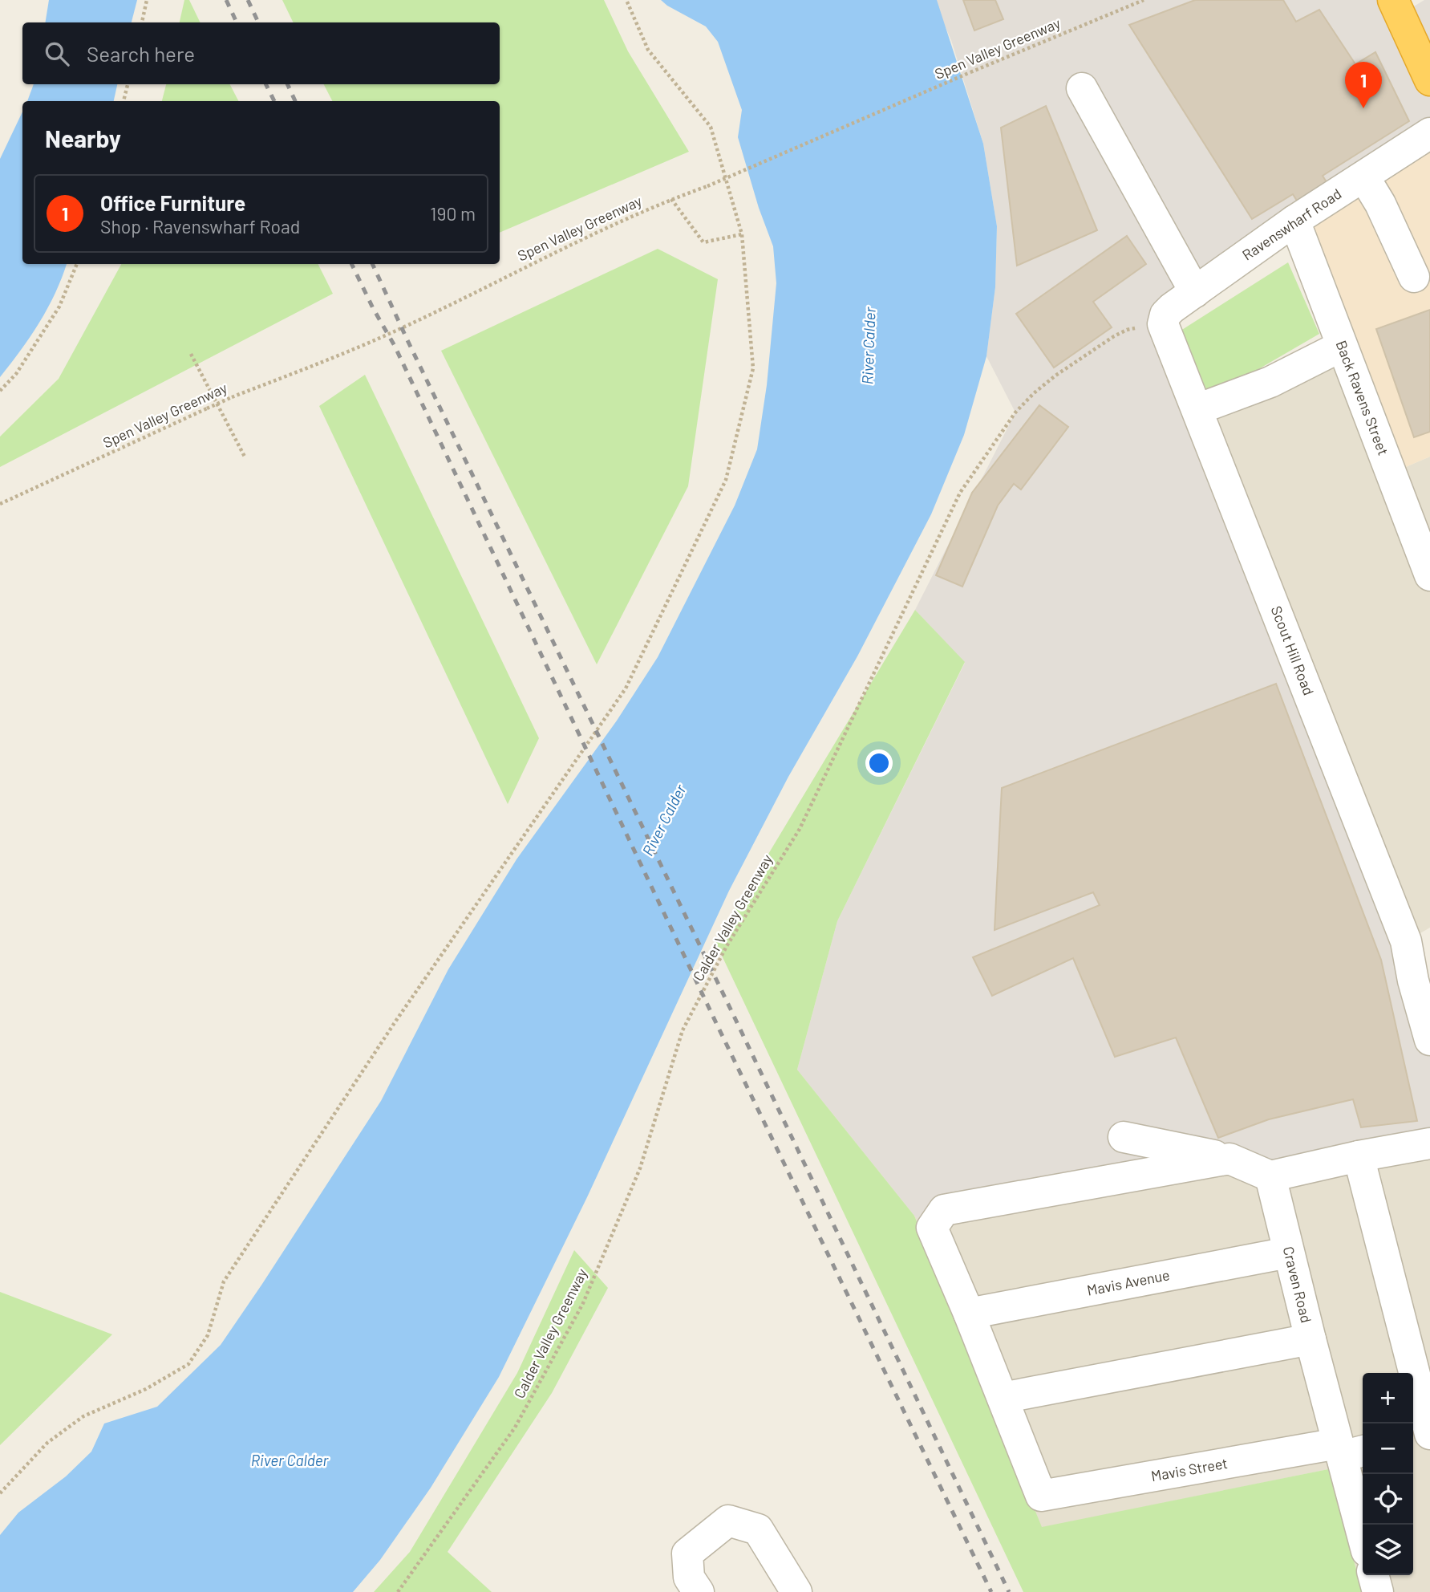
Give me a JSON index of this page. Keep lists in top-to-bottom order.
{
  "streets": {
    "street": [
      "Ravenswharf Road",
      "Back Ravens Street",
      "Scout Hill Road",
      "Mavis Avenue",
      "Craven Road",
      "Mavis Street"
    ],
    "path": ["Spen Valley Greenway", "Calder Valley Greenway"]
  },
  "crossings": [
    ["Ravenswharf Road", "Back Ravens Street"],
    ["Ravenswharf Road", "Scout Hill Road"],
    ["Ravenswharf Road", "Calder Valley Greenway"],
    ["Scout Hill Road", "Calder Valley Greenway"],
    ["Mavis Avenue", "Craven Road"],
    ["Craven Road", "Mavis Street"]
  ],
  "water": ["River Calder"],
  "page": {
    "search": "Search here",
    "pins": "1",
    "heading": "Nearby",
    "list": [
      {
        "mark": "1",
        "name": "Office Furniture",
        "note": "Shop · Ravenswharf Road",
        "value": "190 m"
      }
    ],
    "map_buttons": ["+", "−"]
  }
}
